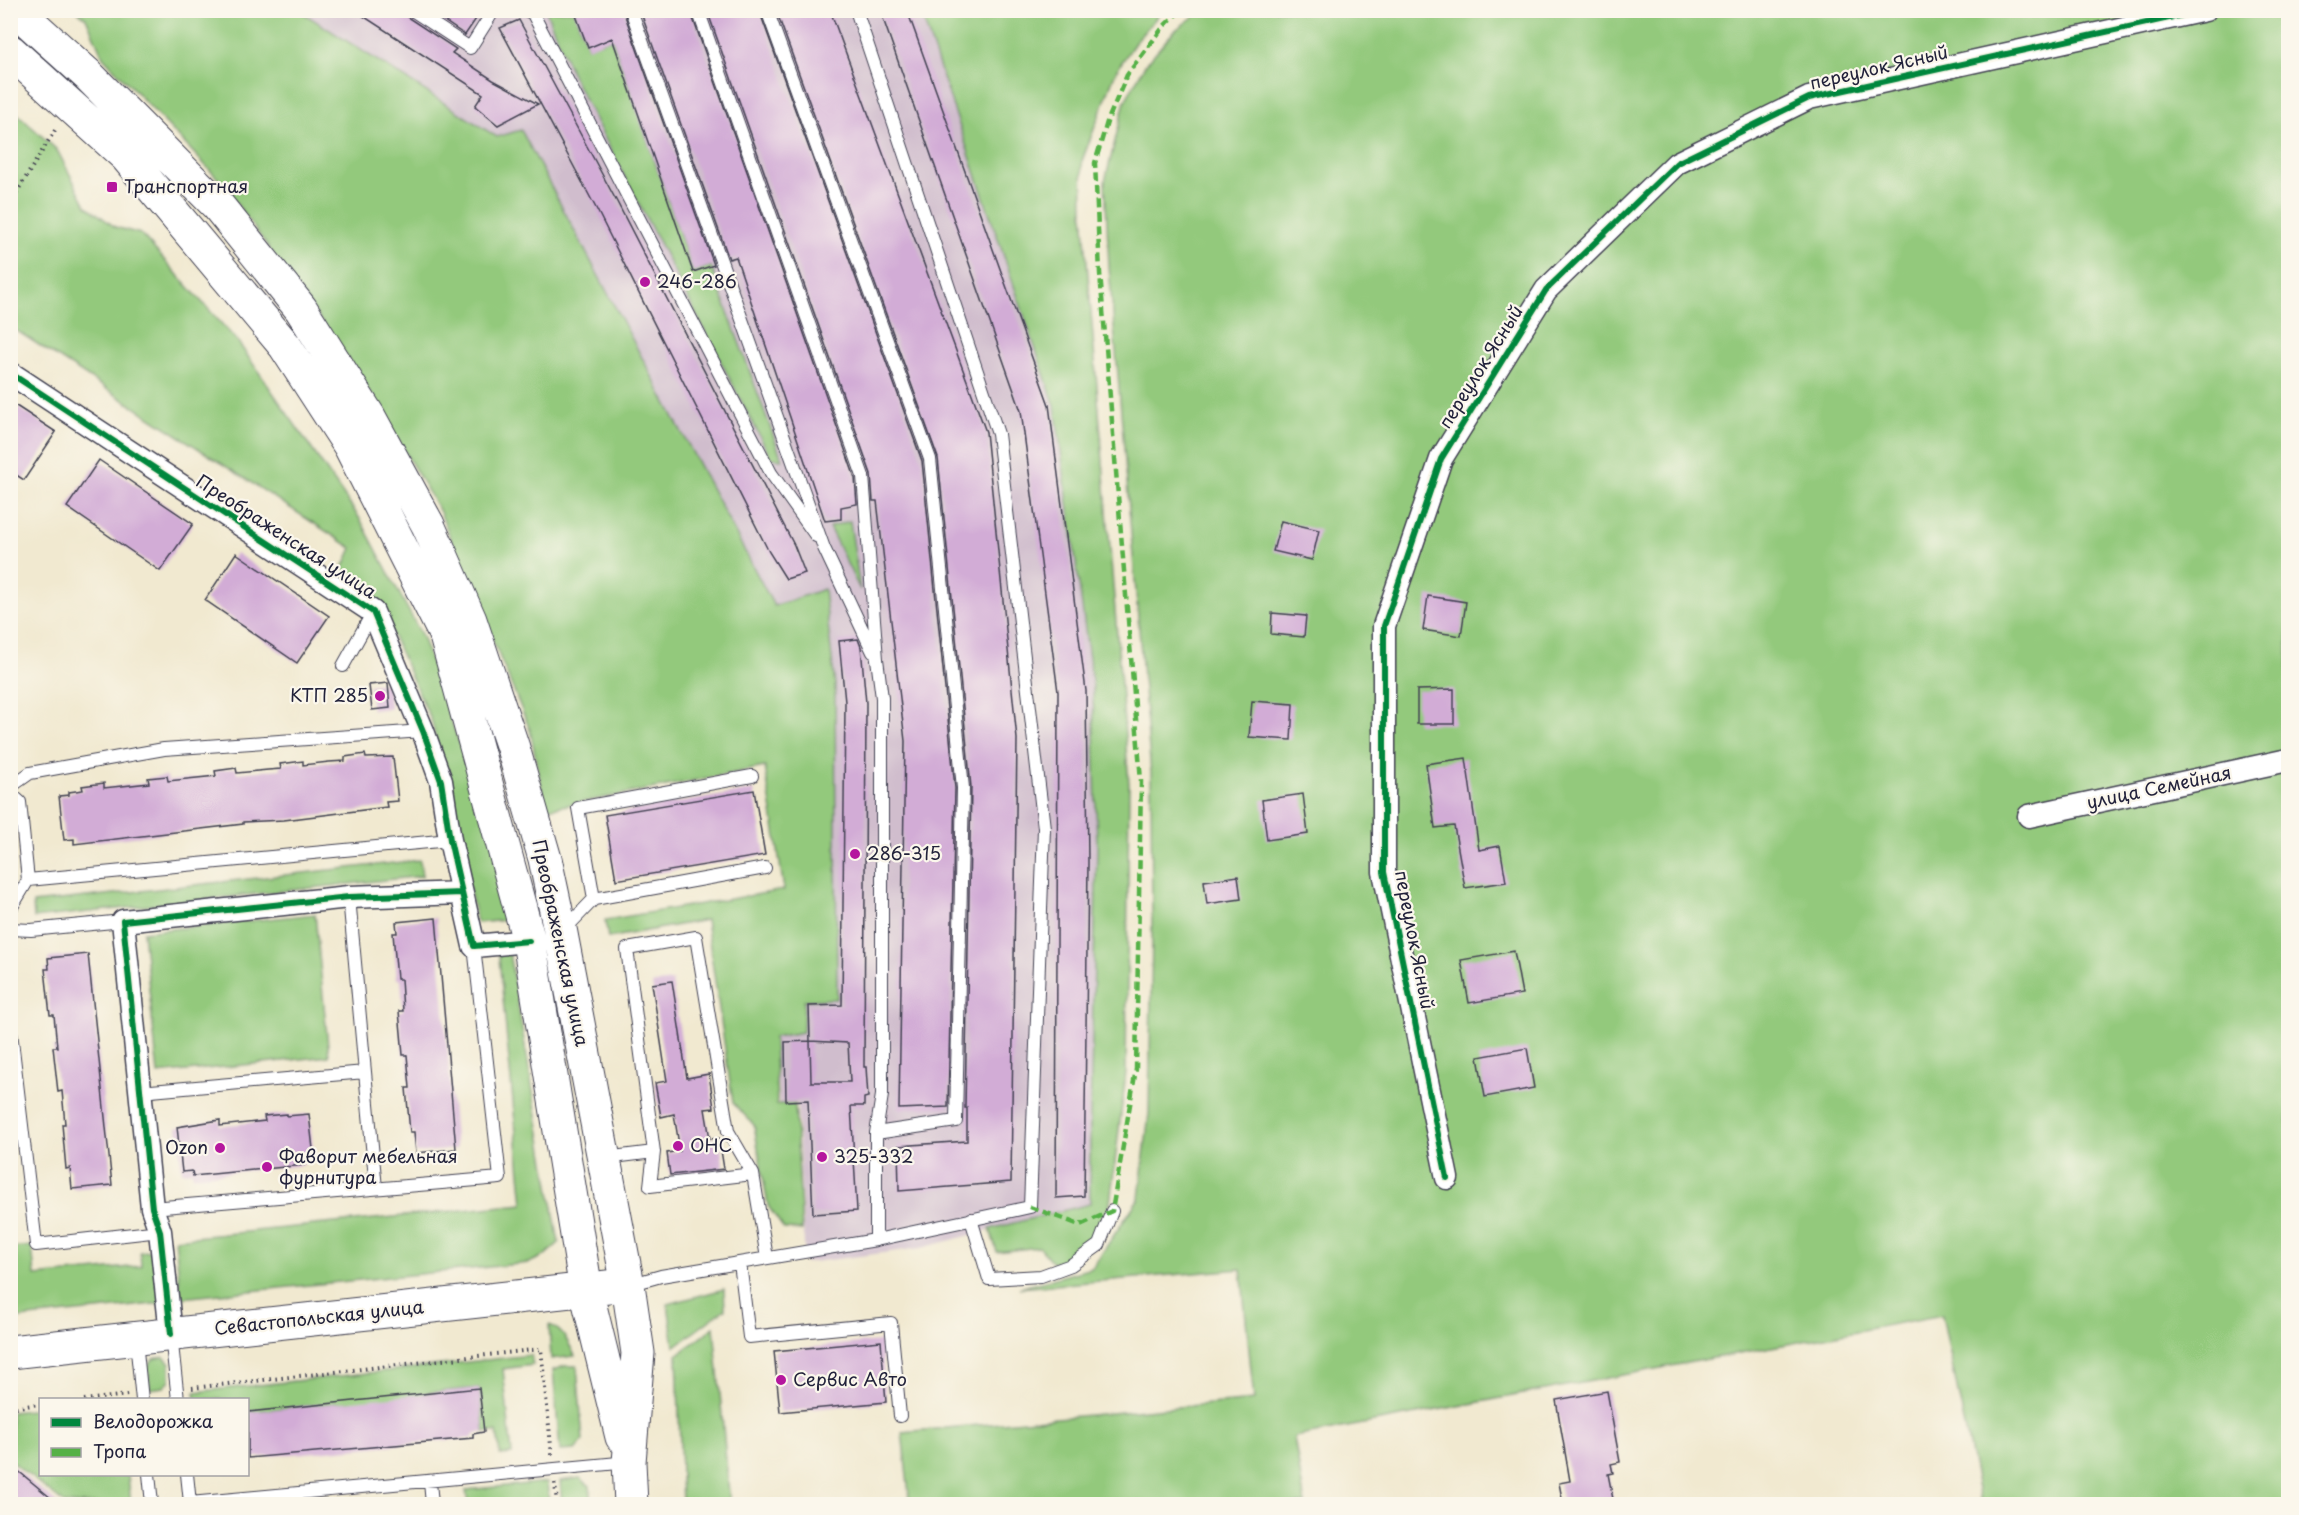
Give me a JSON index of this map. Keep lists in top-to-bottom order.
{
  "streets": {
    "main road": ["Преображенская улица", "Севастопольская улица"],
    "street": ["переулок Ясный", "улица Семейная"]
  },
  "crossings": [
    ["Преображенская улица", "Севастопольская улица"]
  ],
  "places": {
    "transit": ["Транспортная"],
    "other": [
      "246-286",
      "КТП 285",
      "286-315",
      "ОНС",
      "Ozon",
      "325-332",
      "Фаворит мебельная фурнитура",
      "Сервис Авто"
    ]
  },
  "legend": ["Велодорожка", "Тропа"]
}
